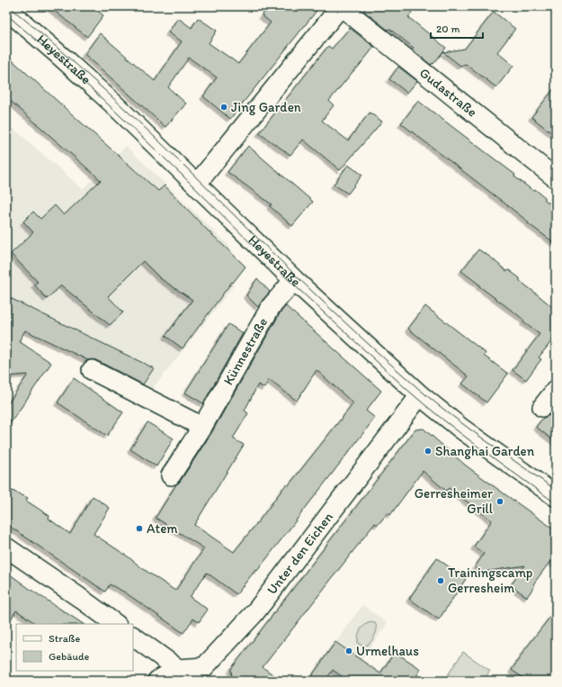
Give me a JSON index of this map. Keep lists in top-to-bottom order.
{
  "streets": {
    "street": [
      "Heyestraße",
      "Gudastraße",
      "Künnestraße",
      "Unter den Eichen"
    ]
  },
  "crossings": [
    ["Heyestraße", "Künnestraße"],
    ["Heyestraße", "Unter den Eichen"]
  ],
  "places": [
    "Jing Garden",
    "Shanghai Garden",
    "Gerresheimer Grill",
    "Atem",
    "Trainingscamp Gerresheim",
    "Urmelhaus"
  ],
  "legend": ["Straße", "Gebäude"],
  "scale_bar": "20 m"
}
